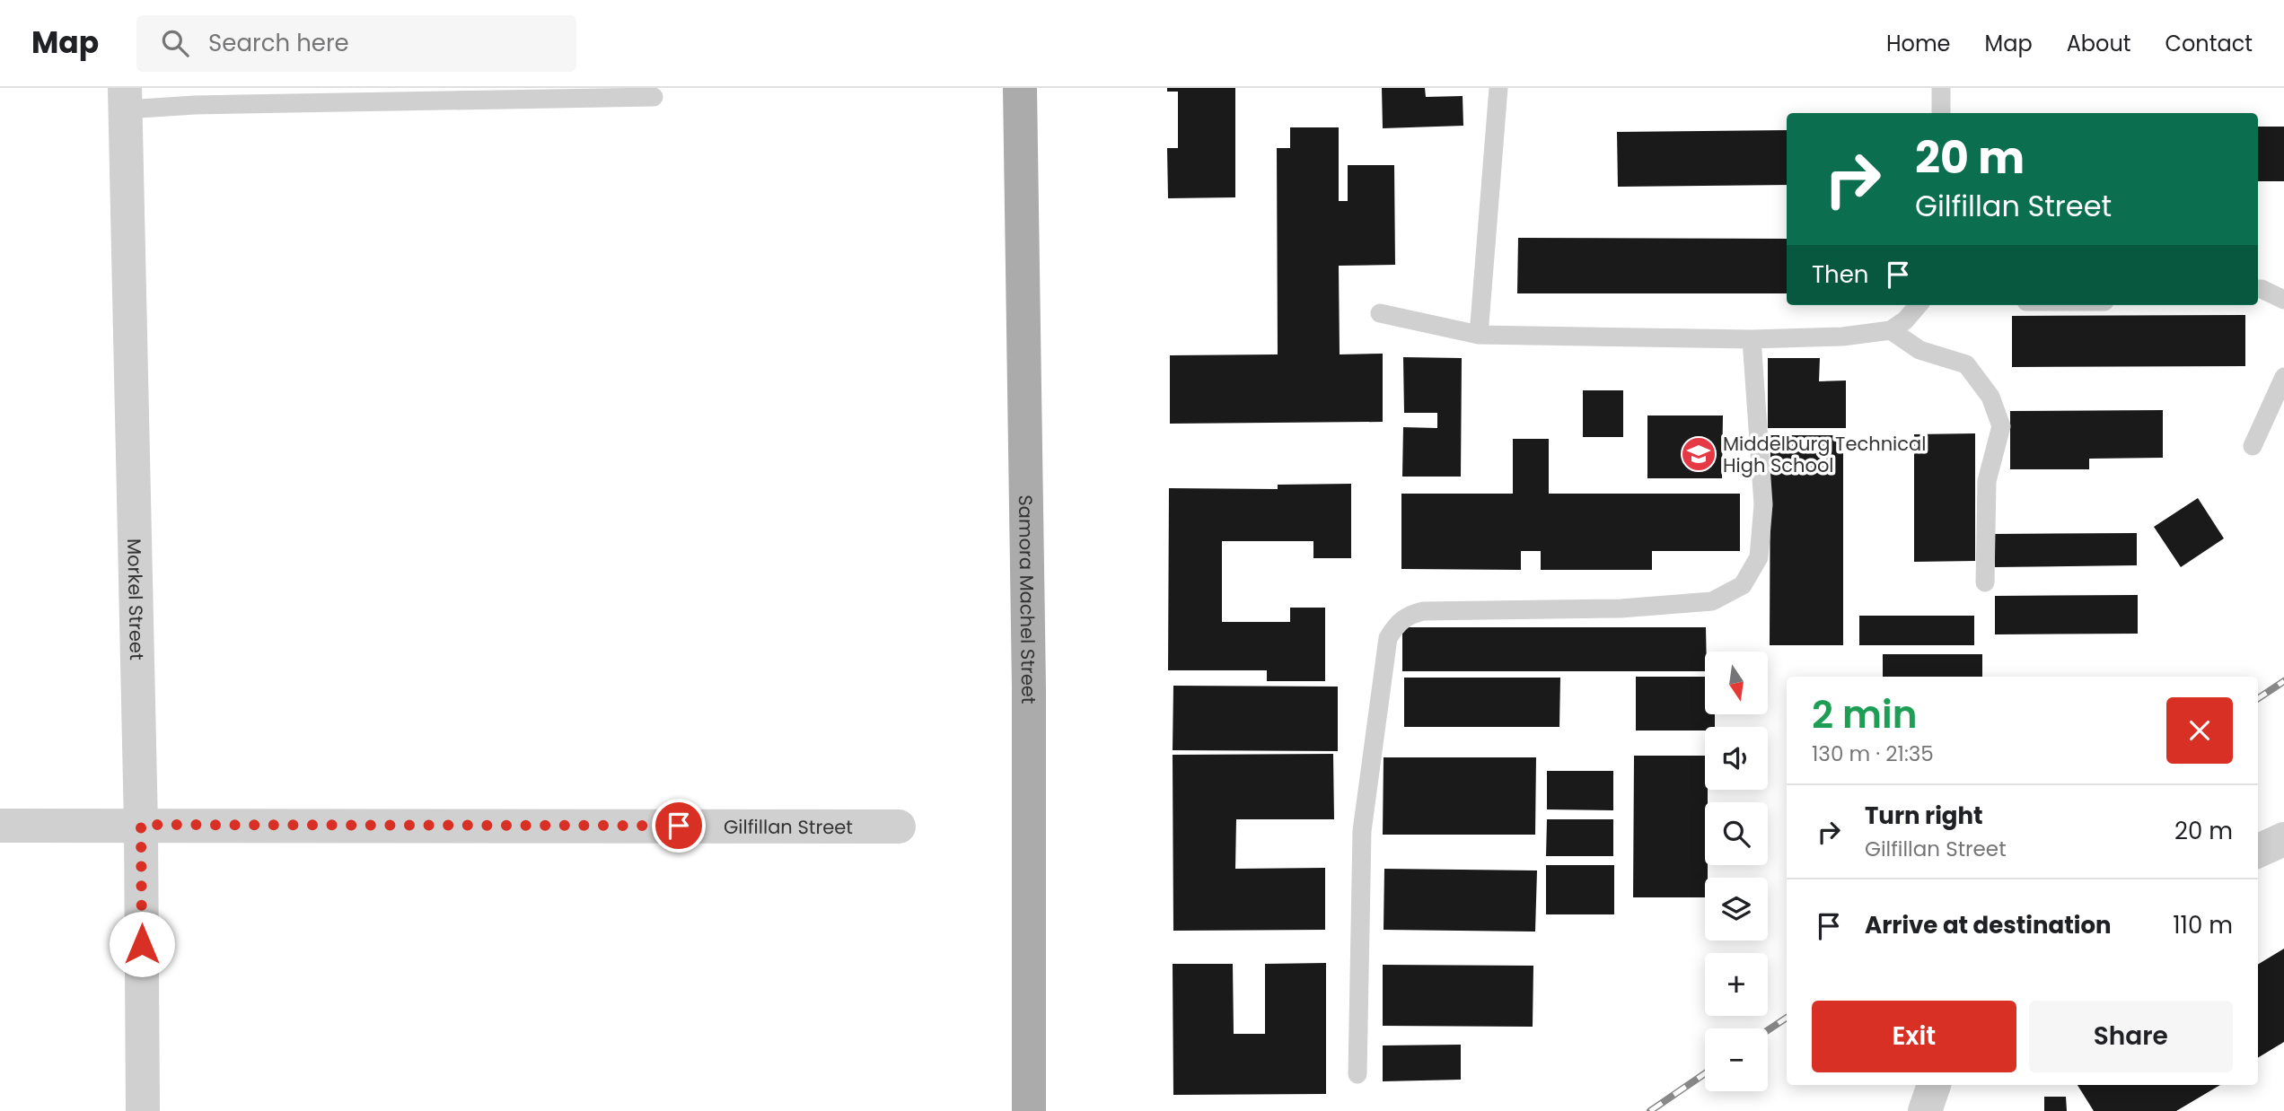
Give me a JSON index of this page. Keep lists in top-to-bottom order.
{
  "streets": {
    "main road": ["Samora Machel Street"],
    "street": ["Morkel Street", "Gilfillan Street"]
  },
  "crossings": [
    ["Morkel Street", "Gilfillan Street"]
  ],
  "places": {
    "school or university": ["Middelburg Technical High School"]
  },
  "north": "bottom",
  "page": {
    "header": "Map",
    "search": "Search here",
    "nav": [
      "Home",
      "Map",
      "About",
      "Contact"
    ],
    "turn": ["20 m", "Gilfillan Street"],
    "then": "Then",
    "map_buttons": ["+", "−"],
    "heading": ["2 min", "130 m · 21:35"],
    "list": [
      {
        "name": "Turn right",
        "note": "Gilfillan Street",
        "value": "20 m"
      },
      {
        "name": "Arrive at destination",
        "value": "110 m"
      }
    ],
    "buttons": ["Exit", "Share"]
  }
}
